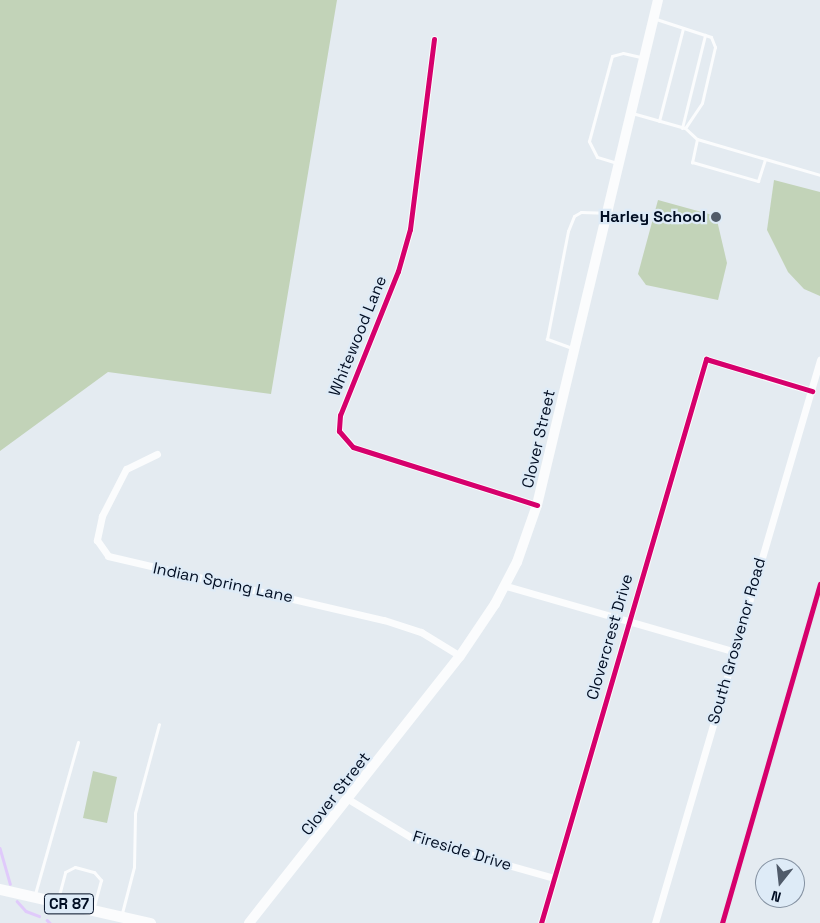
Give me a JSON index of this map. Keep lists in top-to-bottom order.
{
  "streets": {
    "main road": ["Clover Street", "CR 87"],
    "street": [
      "Whitewood Lane",
      "Indian Spring Lane",
      "Clovercrest Drive",
      "South Grosvenor Road",
      "Fireside Drive"
    ]
  },
  "crossings": [
    ["Whitewood Lane", "Clover Street"],
    ["Clover Street", "Indian Spring Lane"],
    ["Clover Street", "Fireside Drive"],
    ["Clovercrest Drive", "South Grosvenor Road"],
    ["Clovercrest Drive", "Fireside Drive"]
  ],
  "places": ["Harley School"],
  "north": "bottom"
}
